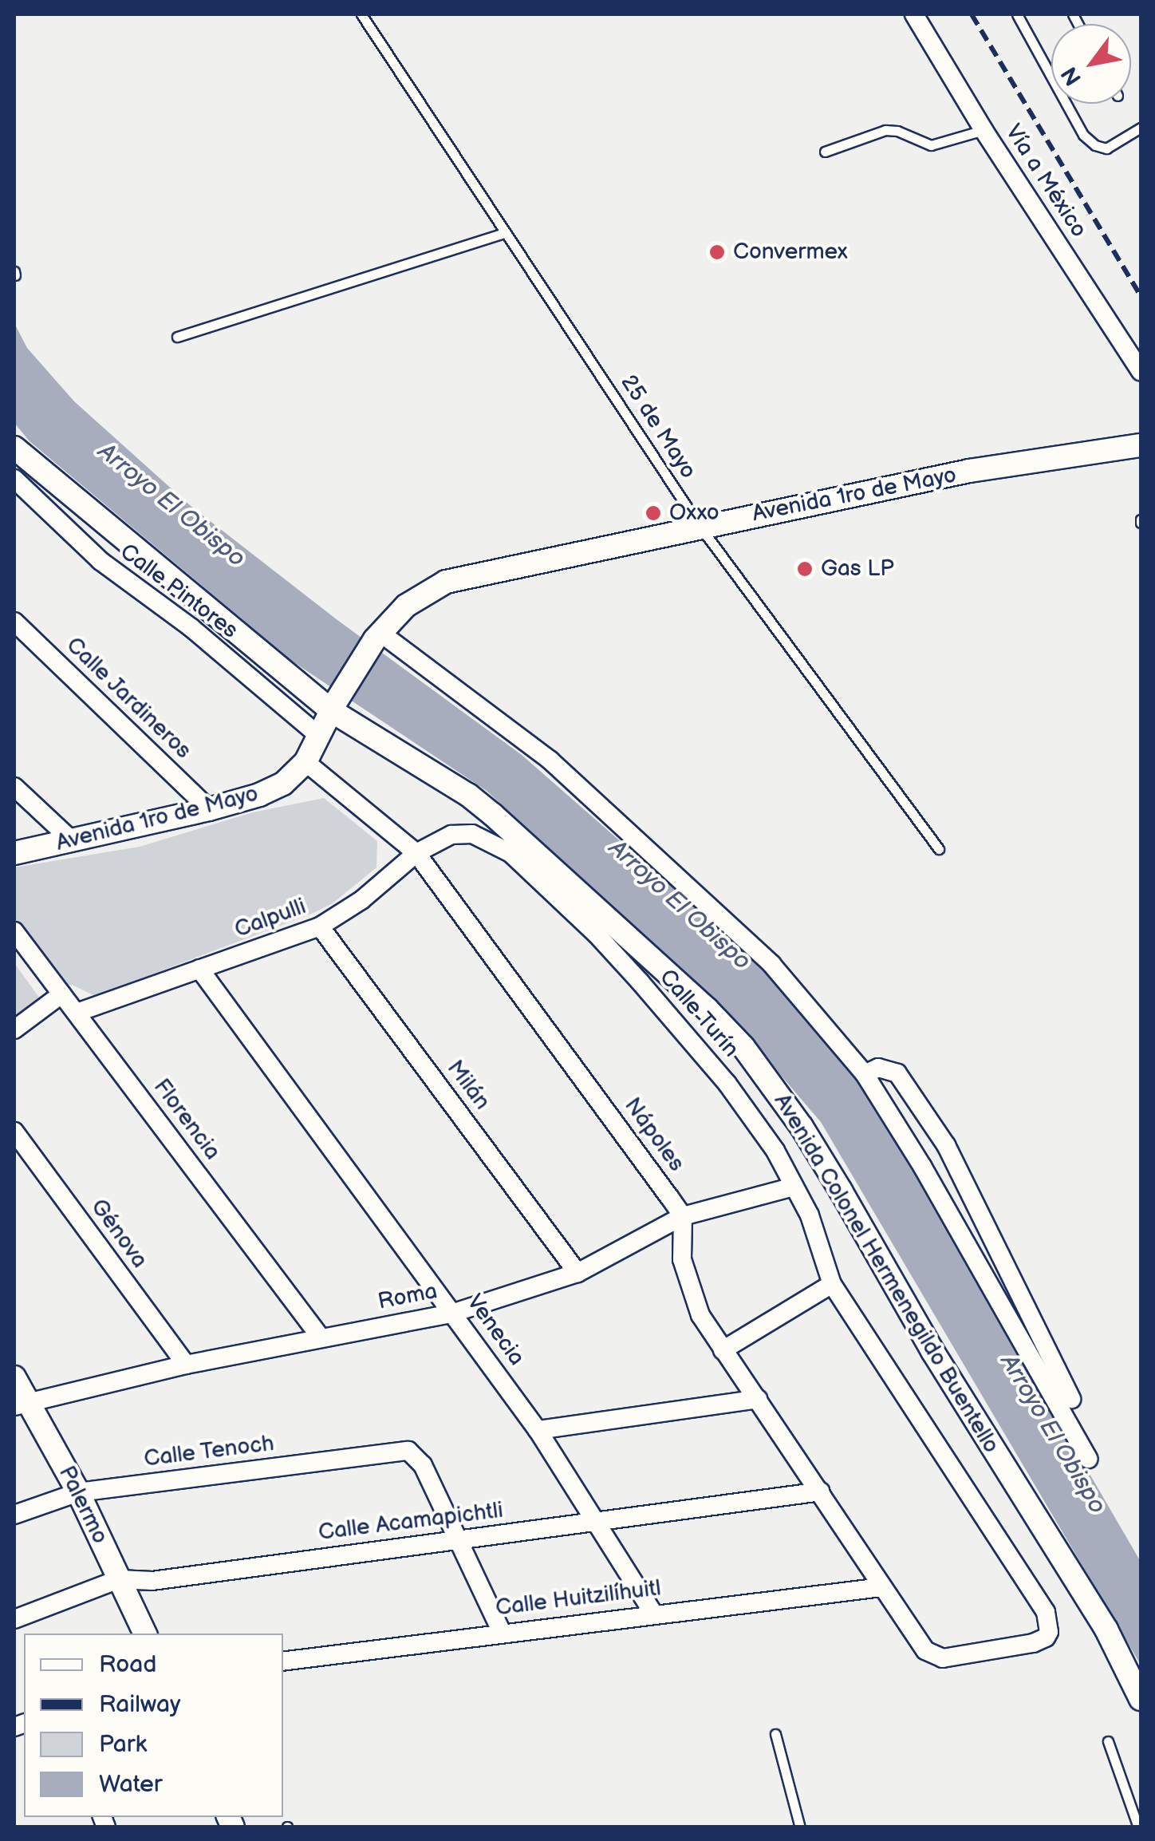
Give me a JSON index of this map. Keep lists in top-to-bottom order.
{
  "streets": {
    "street": [
      "Vía a México",
      "Avenida 1ro de Mayo",
      "Calle Pintores",
      "Calle Jardineros",
      "Calpulli",
      "Calle Turín",
      "Milán",
      "Florencia",
      "Nápoles",
      "Génova",
      "Avenida Colonel Hermenegildo Buentello",
      "Roma",
      "Venecia",
      "Calle Tenoch",
      "Palermo",
      "Calle Acamapichtli",
      "Calle Huitzilíhuitl"
    ],
    "lane": ["25 de Mayo"]
  },
  "crossings": [
    ["25 de Mayo", "Avenida 1ro de Mayo"],
    ["Avenida 1ro de Mayo", "Calle Pintores"],
    ["Avenida 1ro de Mayo", "Calle Jardineros"],
    ["Avenida 1ro de Mayo", "Nápoles"],
    ["Avenida 1ro de Mayo", "Avenida Colonel Hermenegildo Buentello"],
    ["Calpulli", "Calle Turín"],
    ["Calpulli", "Milán"],
    ["Calpulli", "Florencia"],
    ["Calpulli", "Nápoles"],
    ["Calpulli", "Venecia"],
    ["Calle Turín", "Roma"],
    ["Calle Turín", "Calle Huitzilíhuitl"],
    ["Milán", "Roma"],
    ["Florencia", "Roma"],
    ["Nápoles", "Roma"],
    ["Génova", "Roma"],
    ["Roma", "Venecia"],
    ["Roma", "Palermo"],
    ["Venecia", "Calle Acamapichtli"],
    ["Venecia", "Calle Huitzilíhuitl"],
    ["Calle Tenoch", "Palermo"],
    ["Calle Tenoch", "Calle Acamapichtli"],
    ["Palermo", "Calle Acamapichtli"]
  ],
  "water": ["Arroyo El Obispo"],
  "places": ["Convermex", "Oxxo", "Gas LP"],
  "legend": [
    "Road",
    "Railway",
    "Park",
    "Water"
  ],
  "north": "bottom left"
}
